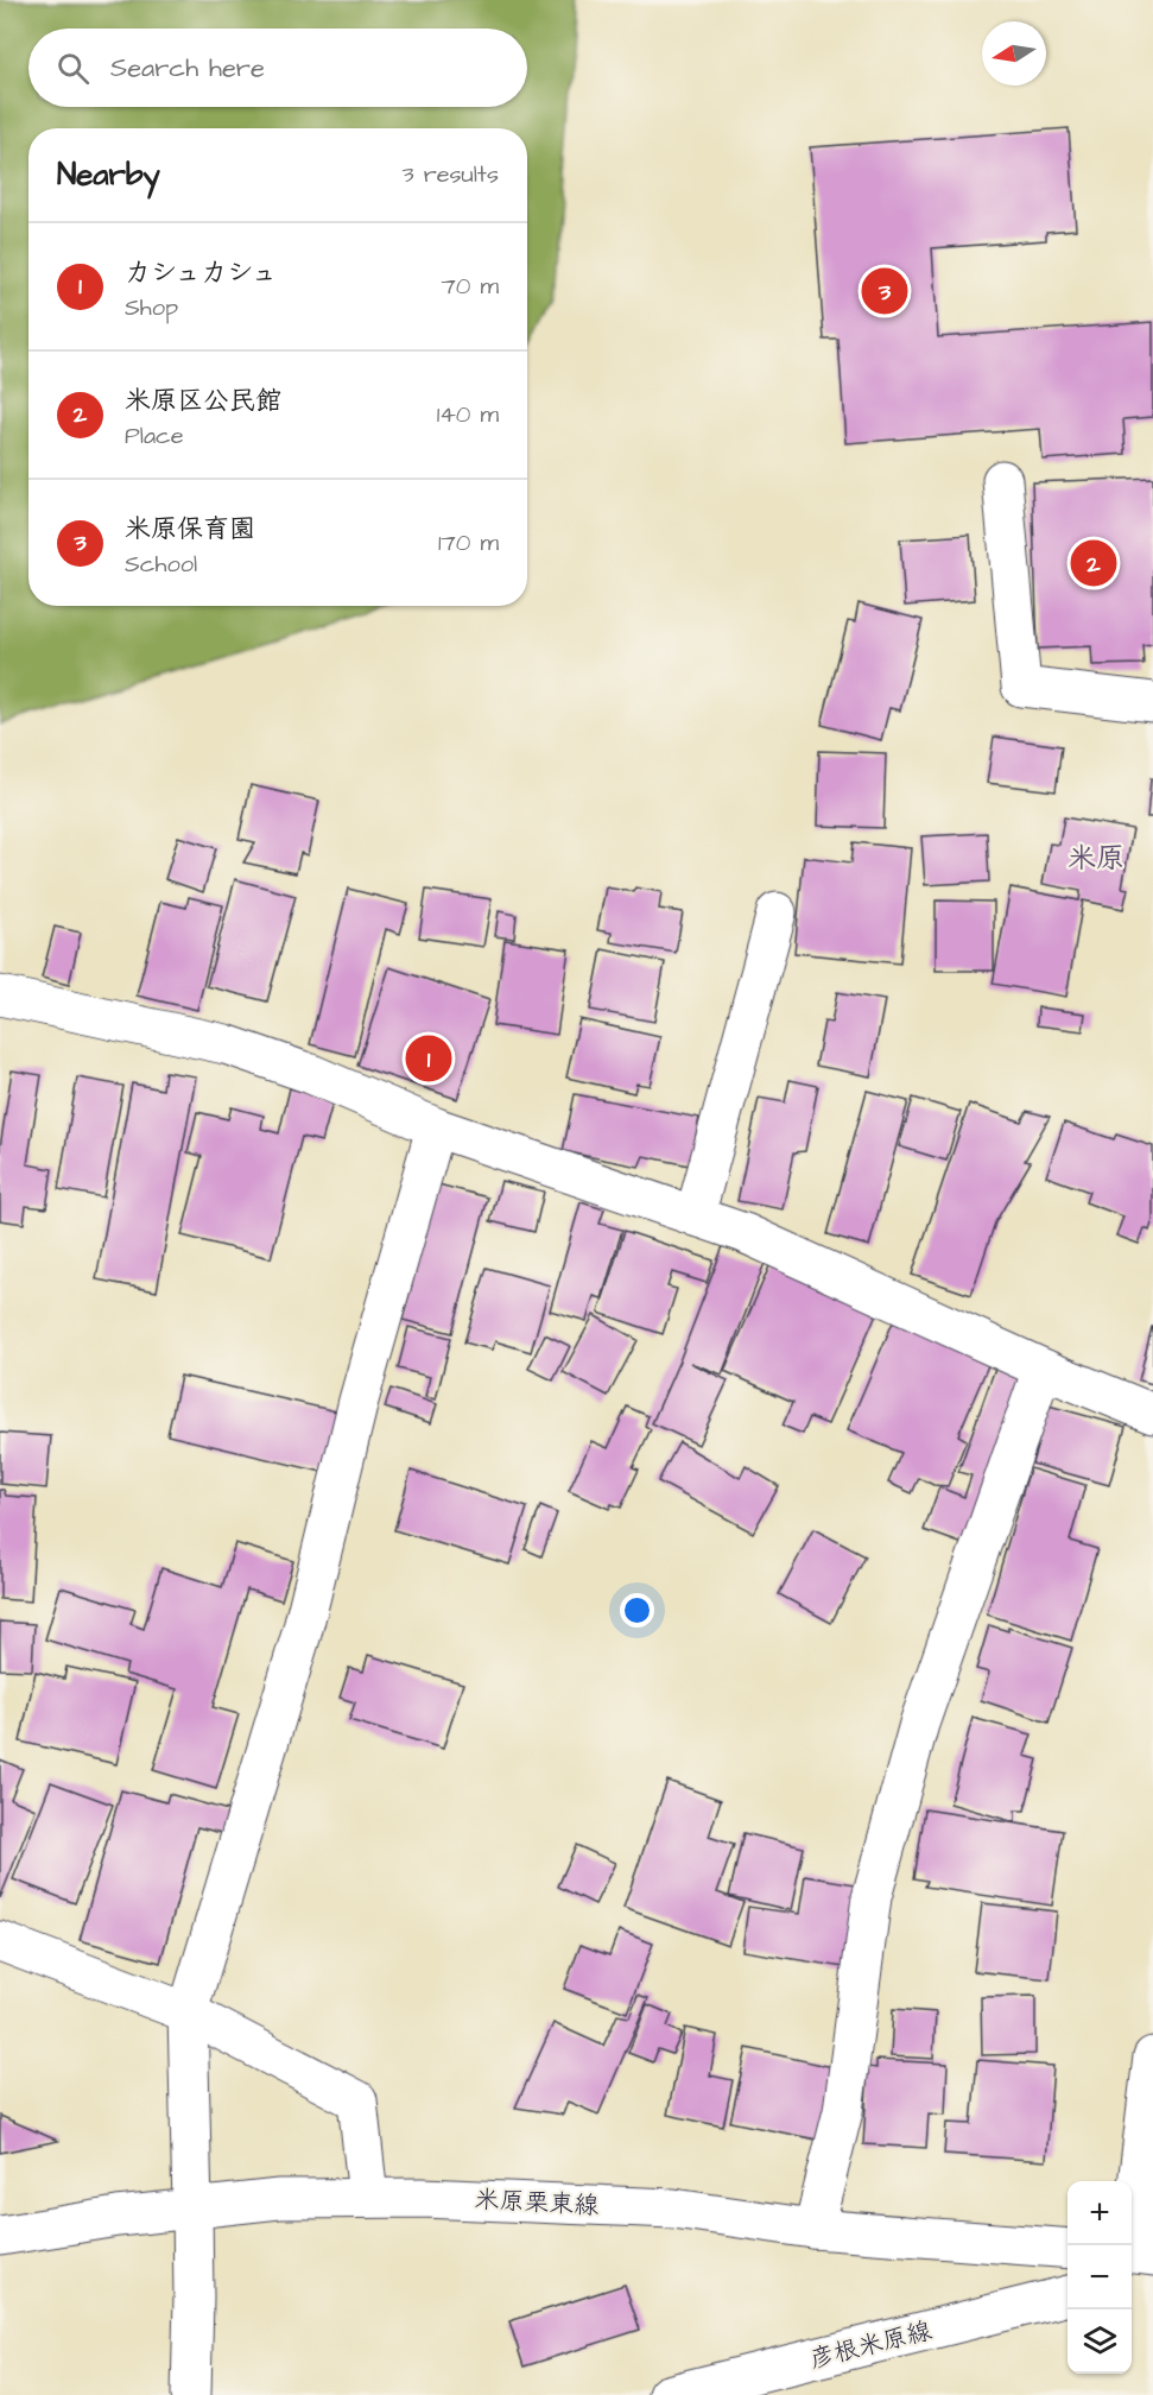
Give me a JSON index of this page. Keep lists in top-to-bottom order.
{
  "streets": {
    "street": ["米原栗東線", "彦根米原線"]
  },
  "districts": ["米原"],
  "north": "left",
  "page": {
    "search": "Search here",
    "heading": ["Nearby", "3 results"],
    "list": [
      {
        "mark": "1",
        "name": "カシュカシュ",
        "note": "Shop",
        "value": "70 m"
      },
      {
        "mark": "2",
        "name": "米原区公民館",
        "note": "Place",
        "value": "140 m"
      },
      {
        "mark": "3",
        "name": "米原保育園",
        "note": "School",
        "value": "170 m"
      }
    ],
    "pins": ["3", "2", "1"],
    "map_buttons": ["+", "−"]
  }
}
